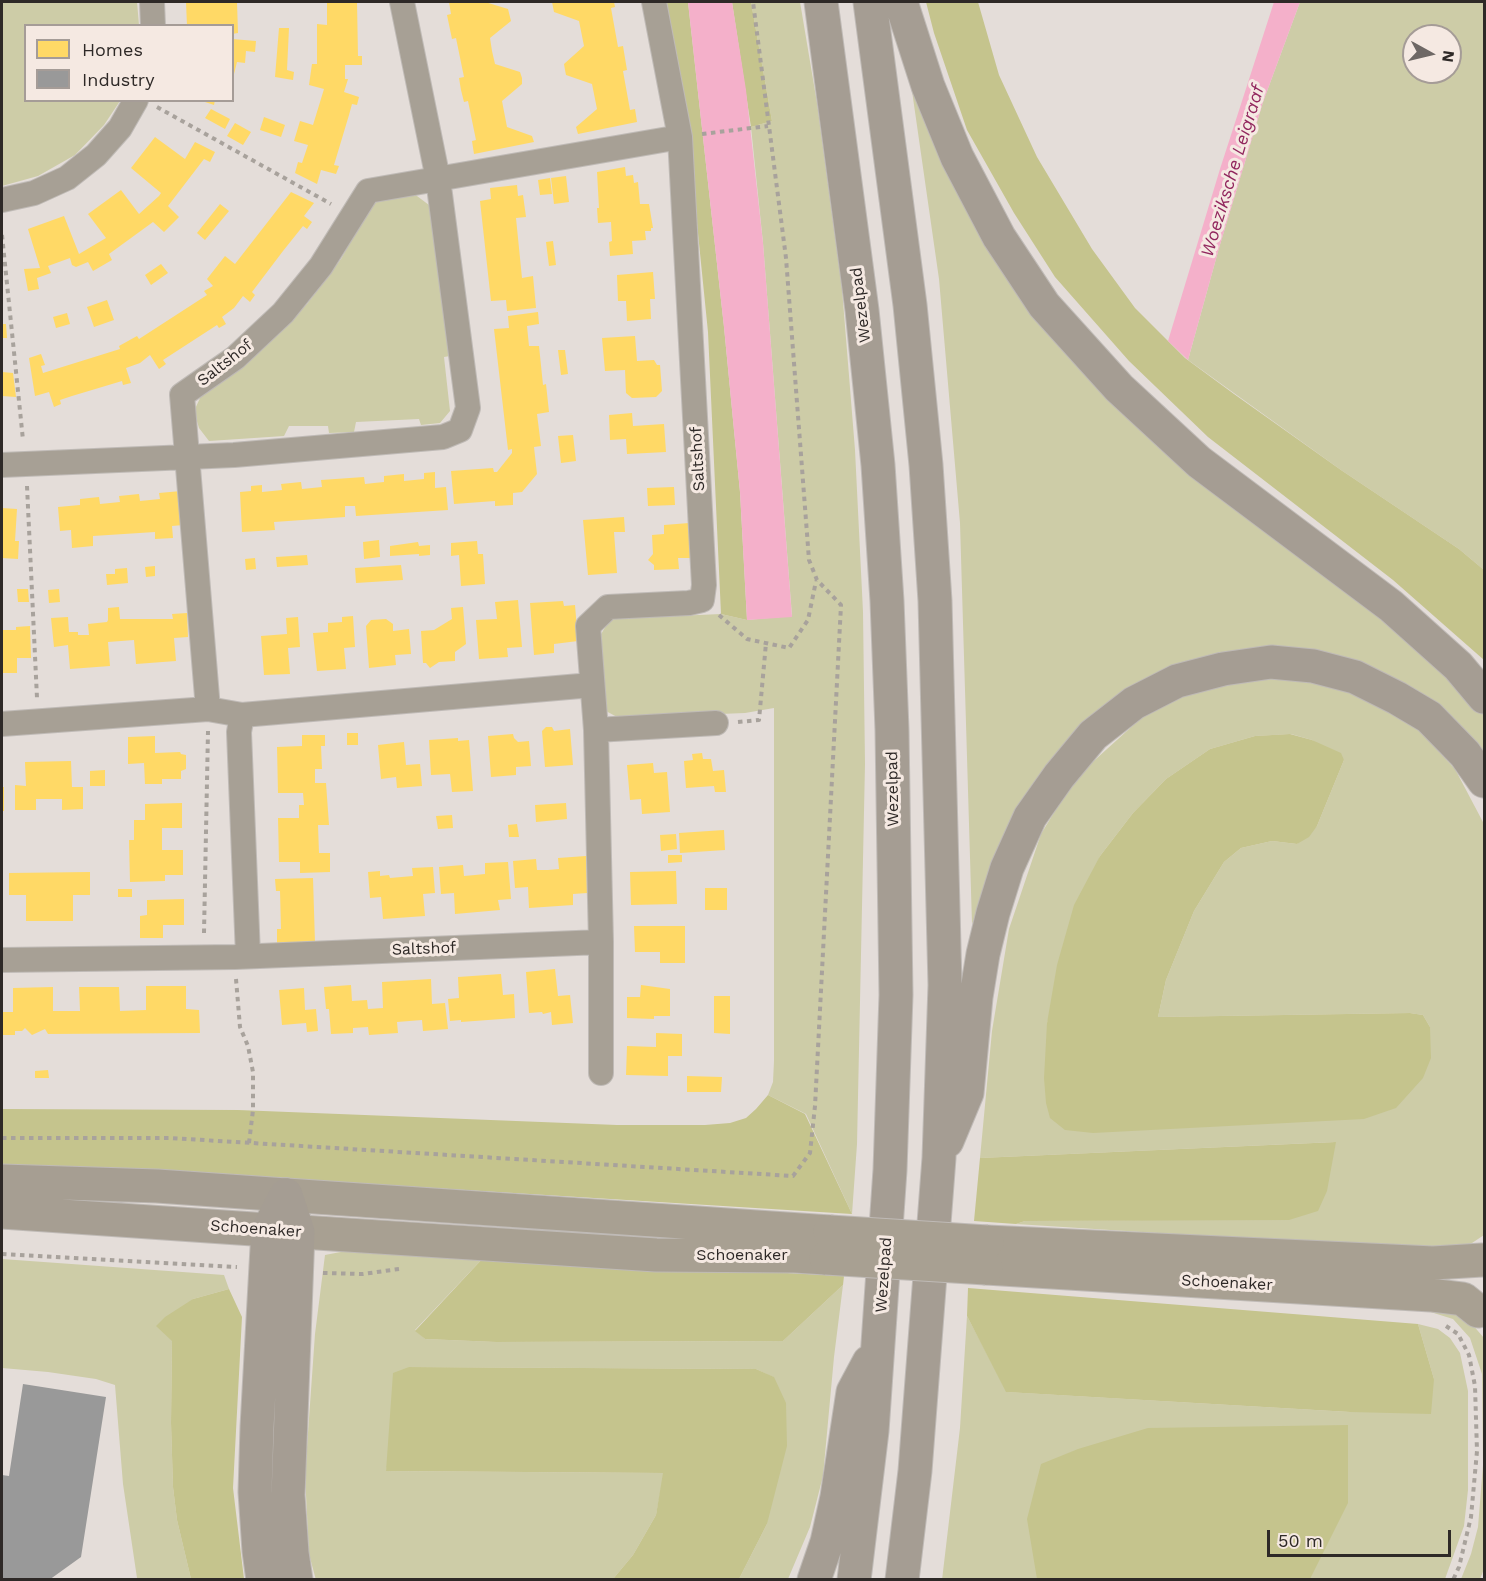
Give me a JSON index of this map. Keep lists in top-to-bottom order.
{
  "streets": {
    "highway": ["Wezelpad"],
    "main road": ["Schoenaker"],
    "street": ["Saltshof"]
  },
  "water": ["Woeziksche Leigraaf"],
  "legend": ["Homes", "Industry"],
  "scale_bar": "50 m",
  "north": "right"
}
